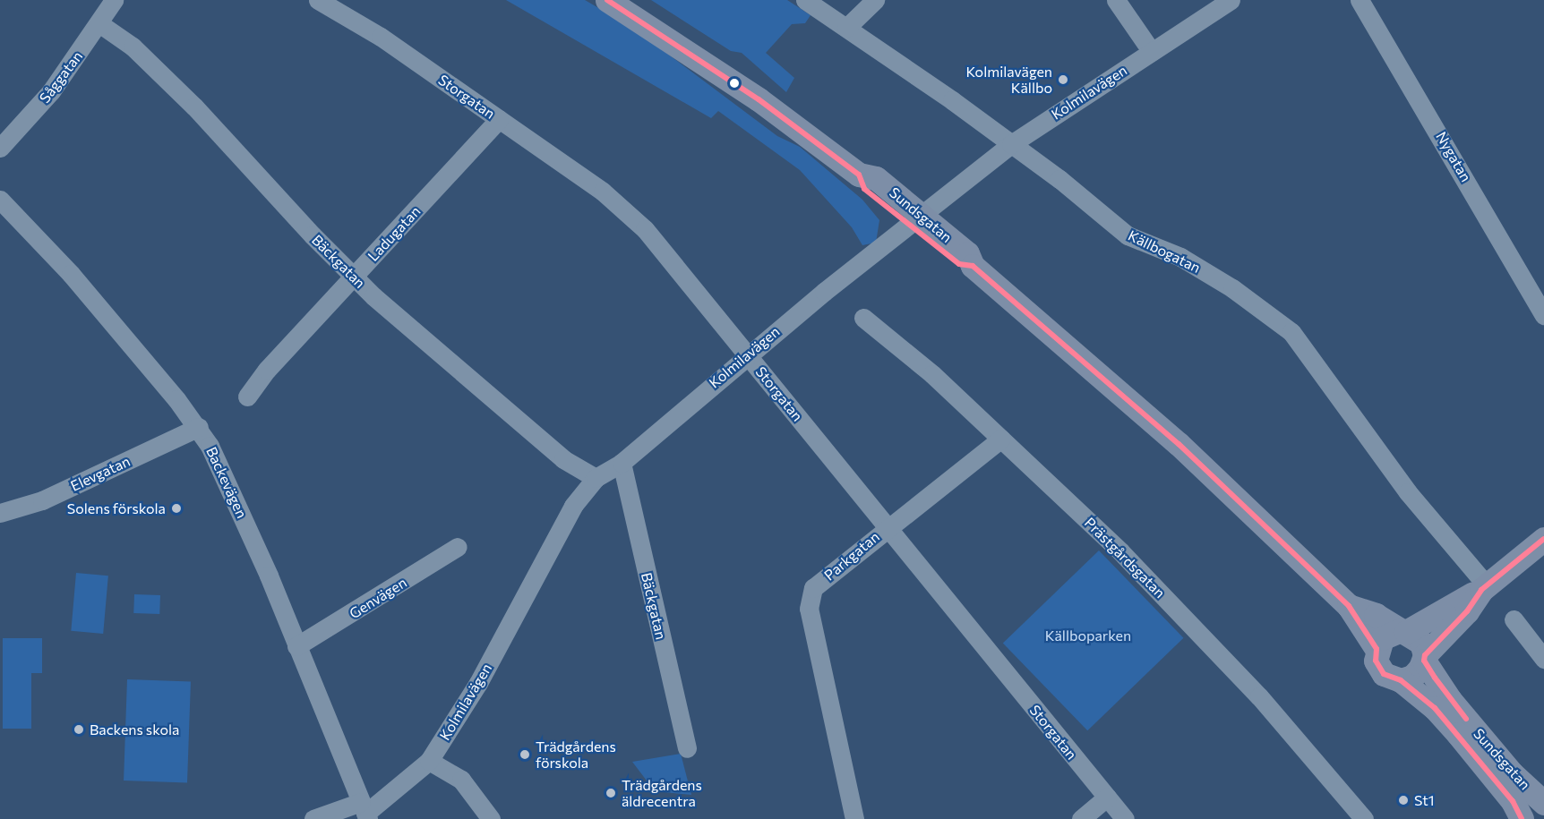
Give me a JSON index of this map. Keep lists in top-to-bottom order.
{
  "streets": {
    "main road": ["Sundsgatan"],
    "street": [
      "Såggatan",
      "Kolmilavägen",
      "Storgatan",
      "Nygatan",
      "Ladugatan",
      "Källbogatan",
      "Bäckgatan",
      "Elevgatan",
      "Backevägen",
      "Parkgatan",
      "Prästgårdsgatan",
      "Genvägen"
    ]
  },
  "crossings": [
    ["Såggatan", "Bäckgatan"],
    ["Kolmilavägen", "Storgatan"],
    ["Kolmilavägen", "Sundsgatan"],
    ["Kolmilavägen", "Källbogatan"],
    ["Kolmilavägen", "Bäckgatan"],
    ["Kolmilavägen", "Backevägen"],
    ["Storgatan", "Ladugatan"],
    ["Storgatan", "Parkgatan"],
    ["Ladugatan", "Bäckgatan"],
    ["Elevgatan", "Backevägen"],
    ["Backevägen", "Genvägen"],
    ["Parkgatan", "Prästgårdsgatan"]
  ],
  "parks": ["Källboparken"],
  "places": [
    "Kolmilavägen Källbo",
    "Solens förskola",
    "Backens skola",
    "Trädgårdens förskola",
    "Trädgårdens äldrecentra",
    "St1"
  ]
}
